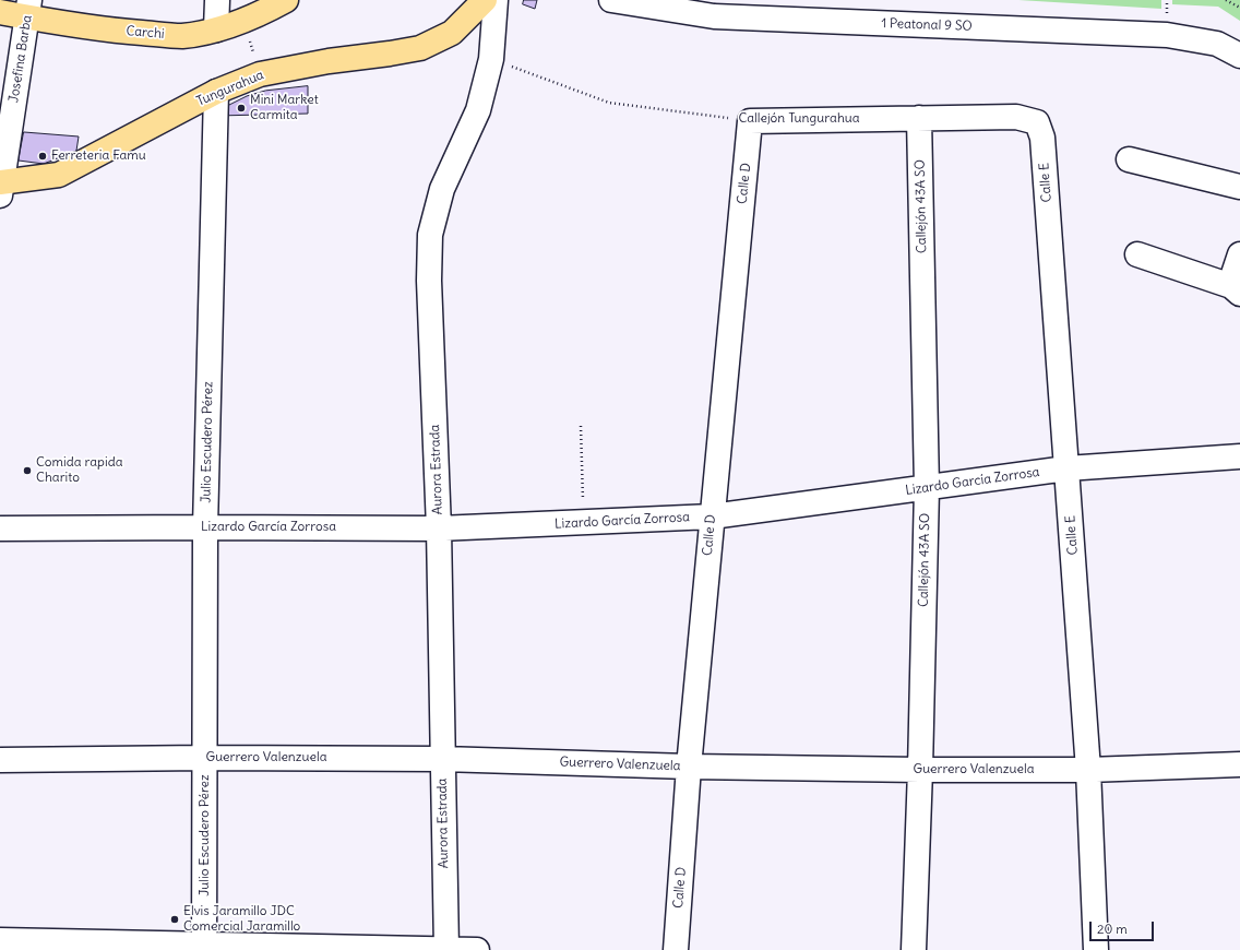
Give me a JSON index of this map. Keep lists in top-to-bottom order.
{
  "streets": {
    "main road": ["Carchi", "Tungurahua"],
    "street": [
      "1 Peatonal 9 SO",
      "Josefina Barba",
      "Callejón Tungurahua",
      "Calle E",
      "Calle D",
      "Callejón 43A SO",
      "Julio Escudero Pérez",
      "Aurora Estrada",
      "Lizardo García Zorrosa",
      "Guerrero Valenzuela"
    ]
  },
  "crossings": [
    ["Carchi", "Josefina Barba"],
    ["Josefina Barba", "Tungurahua"],
    ["Tungurahua", "Julio Escudero Pérez"],
    ["Callejón Tungurahua", "Calle E"],
    ["Callejón Tungurahua", "Calle D"],
    ["Callejón Tungurahua", "Callejón 43A SO"],
    ["Callejón Tungurahua", "Aurora Estrada"],
    ["Calle E", "Lizardo García Zorrosa"],
    ["Calle E", "Guerrero Valenzuela"],
    ["Calle D", "Lizardo García Zorrosa"],
    ["Calle D", "Guerrero Valenzuela"],
    ["Callejón 43A SO", "Lizardo García Zorrosa"],
    ["Callejón 43A SO", "Guerrero Valenzuela"],
    ["Julio Escudero Pérez", "Lizardo García Zorrosa"],
    ["Julio Escudero Pérez", "Guerrero Valenzuela"],
    ["Aurora Estrada", "Lizardo García Zorrosa"],
    ["Aurora Estrada", "Guerrero Valenzuela"]
  ],
  "places": [
    "Mini Market Carmita",
    "Ferreteria Famu",
    "Comida rapida Charito",
    "Elvis Jaramillo JDC Comercial Jaramillo"
  ],
  "scale_bar": "20 m"
}
